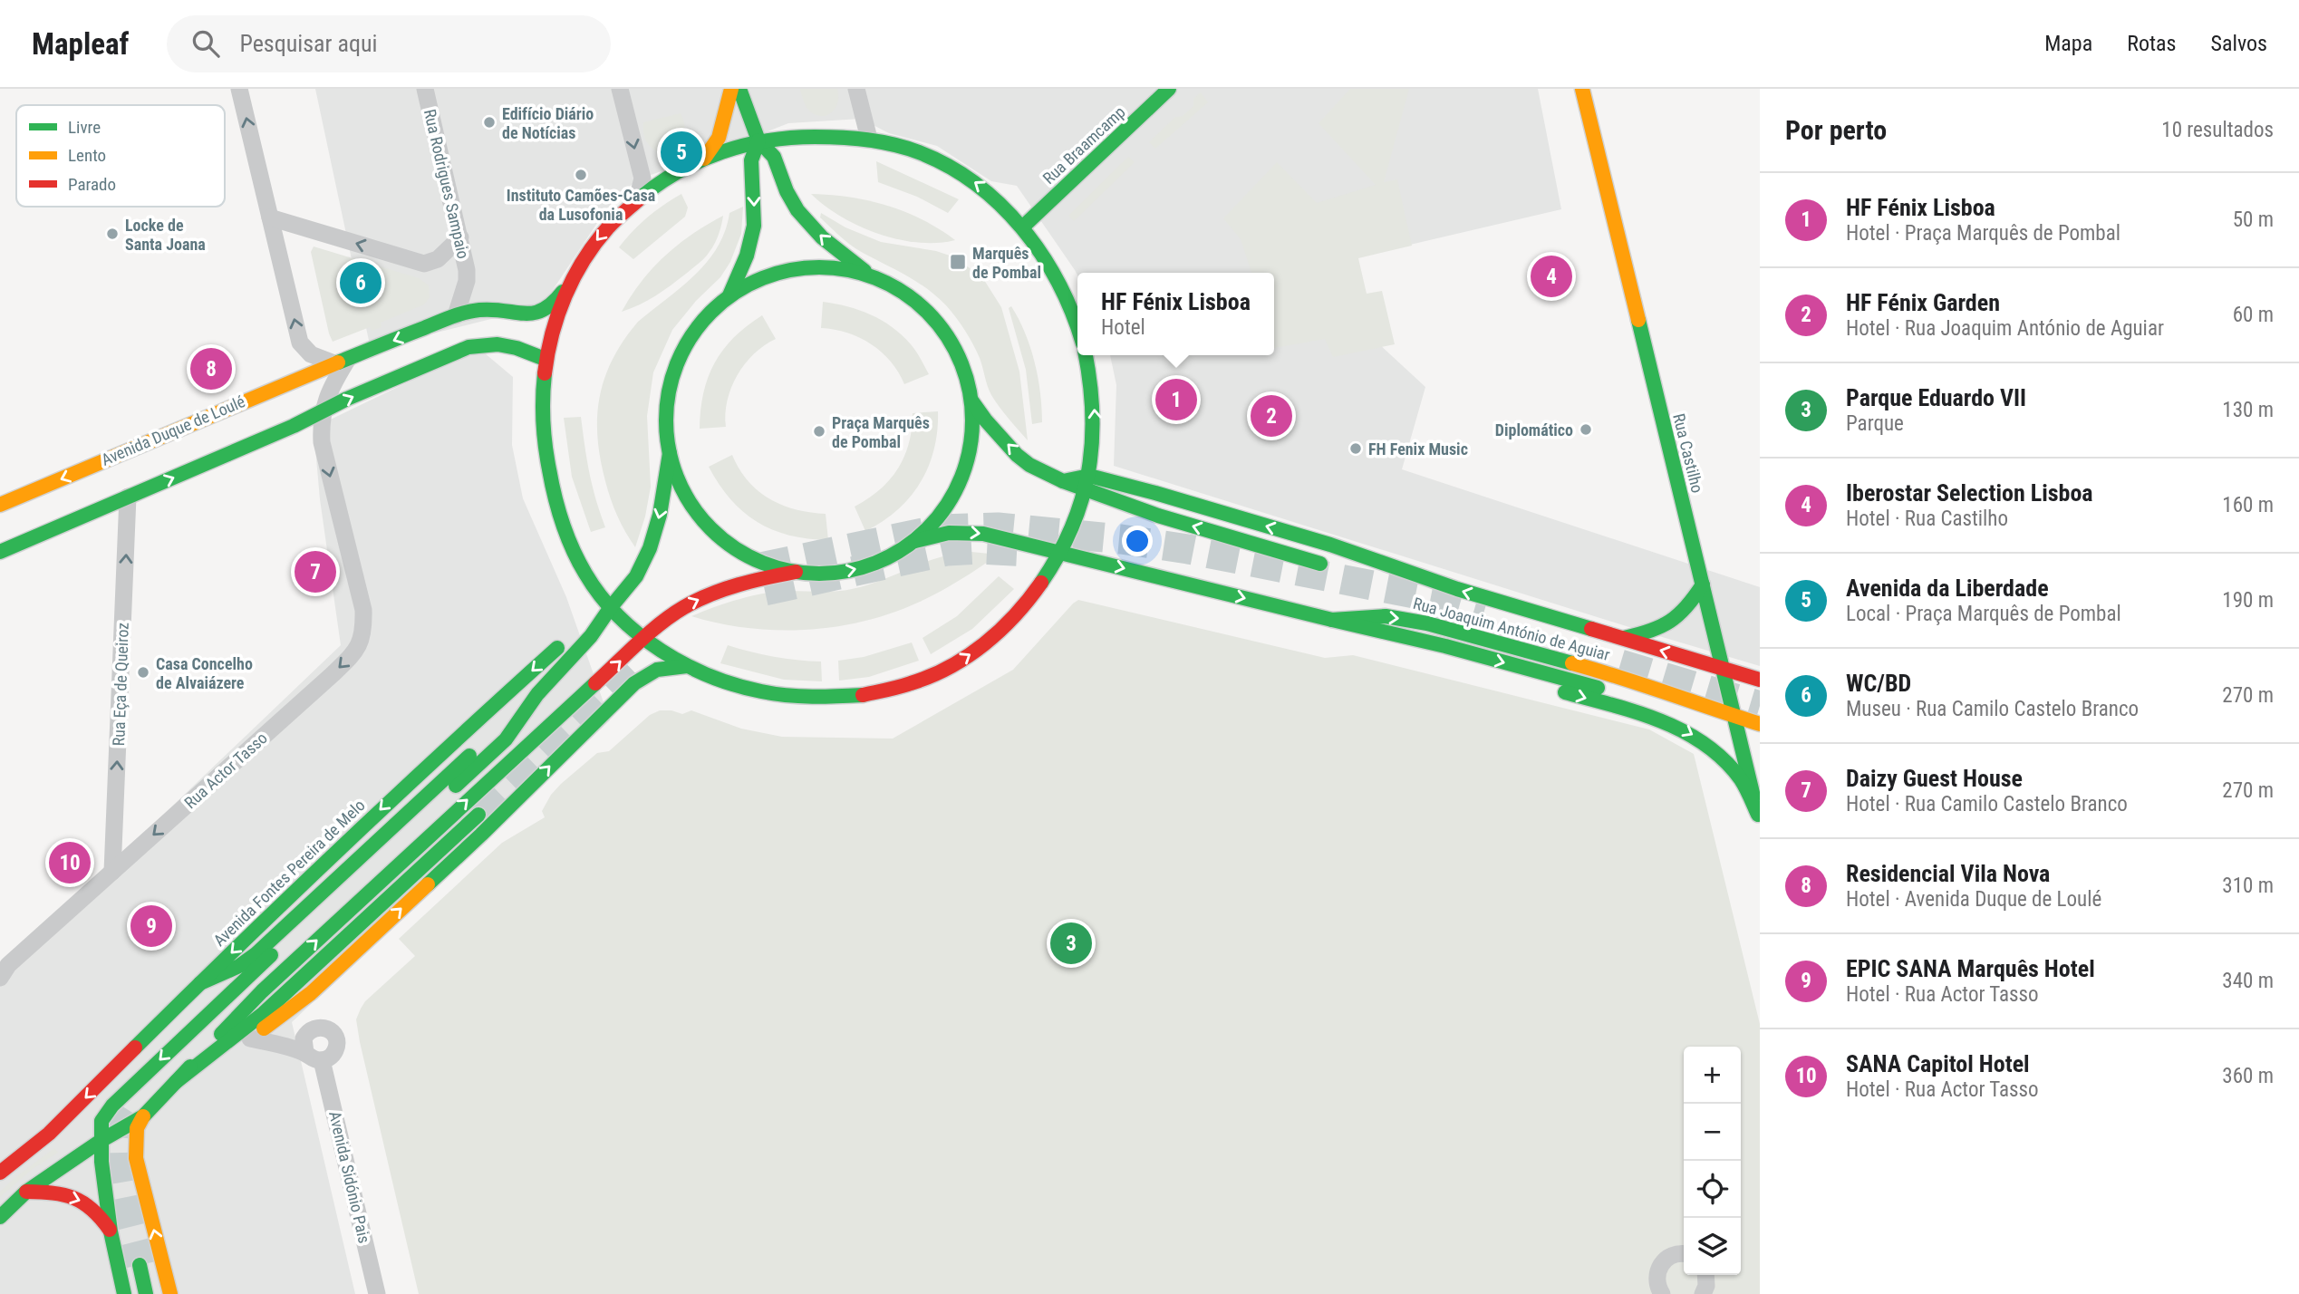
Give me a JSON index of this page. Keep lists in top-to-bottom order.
{
  "streets": {
    "main road": [
      "Rua Braamcamp",
      "Avenida Duque de Loulé",
      "Rua Castilho",
      "Rua Joaquim António de Aguiar",
      "Avenida Fontes Pereira de Melo"
    ],
    "street": [
      "Rua Rodrigues Sampaio",
      "Rua Eça de Queiroz",
      "Rua Actor Tasso",
      "Avenida Sidónio Pais"
    ]
  },
  "crossings": [
    ["Rua Rodrigues Sampaio", "Avenida Duque de Loulé"],
    ["Rua Castilho", "Rua Joaquim António de Aguiar"],
    ["Rua Eça de Queiroz", "Rua Actor Tasso"]
  ],
  "one_way": ["Rua Eça de Queiroz", "Rua Actor Tasso"],
  "places": {
    "other": [
      "Edifício Diário de Notícias",
      "Instituto Camões-Casa da Lusofonia",
      "Locke de Santa Joana",
      "Diplomático",
      "Praça Marquês de Pombal",
      "FH Fenix Music",
      "Casa Concelho de Alvaiázere"
    ],
    "transit": ["Marquês de Pombal"]
  },
  "legend": ["Livre", "Lento", "Parado"],
  "page": {
    "header": "Mapleaf",
    "search": "Pesquisar aqui",
    "nav": ["Mapa", "Rotas", "Salvos"],
    "heading": ["Por perto", "10 resultados"],
    "pins": [
      "5",
      "4",
      "6",
      "8",
      "1",
      "2",
      "7",
      "10",
      "9",
      "3"
    ],
    "list": [
      {
        "mark": "1",
        "name": "HF Fénix Lisboa",
        "note": "Hotel · Praça Marquês de Pombal",
        "value": "50 m"
      },
      {
        "mark": "2",
        "name": "HF Fénix Garden",
        "note": "Hotel · Rua Joaquim António de Aguiar",
        "value": "60 m"
      },
      {
        "mark": "3",
        "name": "Parque Eduardo VII",
        "note": "Parque",
        "value": "130 m"
      },
      {
        "mark": "4",
        "name": "Iberostar Selection Lisboa",
        "note": "Hotel · Rua Castilho",
        "value": "160 m"
      },
      {
        "mark": "5",
        "name": "Avenida da Liberdade",
        "note": "Local · Praça Marquês de Pombal",
        "value": "190 m"
      },
      {
        "mark": "6",
        "name": "WC/BD",
        "note": "Museu · Rua Camilo Castelo Branco",
        "value": "270 m"
      },
      {
        "mark": "7",
        "name": "Daizy Guest House",
        "note": "Hotel · Rua Camilo Castelo Branco",
        "value": "270 m"
      },
      {
        "mark": "8",
        "name": "Residencial Vila Nova",
        "note": "Hotel · Avenida Duque de Loulé",
        "value": "310 m"
      },
      {
        "mark": "9",
        "name": "EPIC SANA Marquês Hotel",
        "note": "Hotel · Rua Actor Tasso",
        "value": "340 m"
      },
      {
        "mark": "10",
        "name": "SANA Capitol Hotel",
        "note": "Hotel · Rua Actor Tasso",
        "value": "360 m"
      }
    ],
    "popup": ["HF Fénix Lisboa", "Hotel"],
    "map_buttons": ["+", "−"]
  }
}
